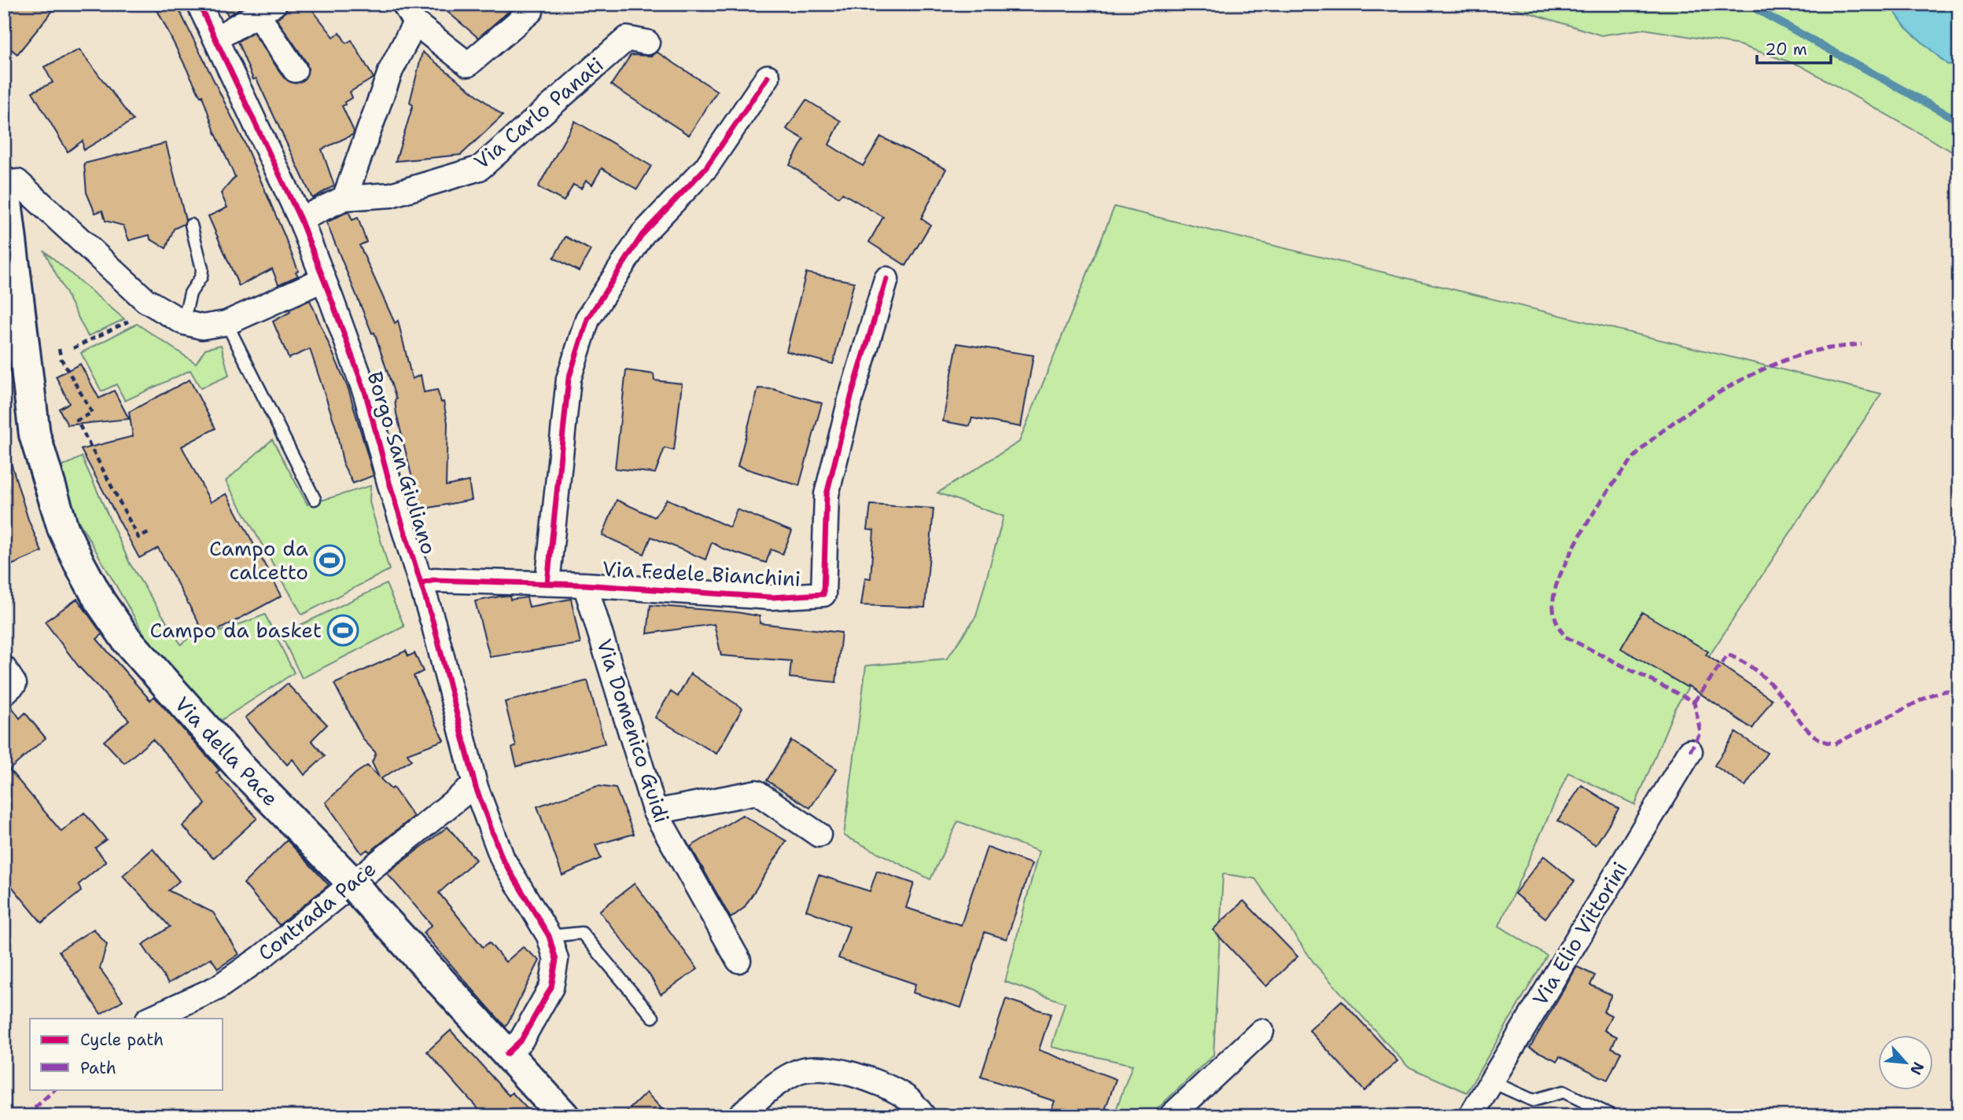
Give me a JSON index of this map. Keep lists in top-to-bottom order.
{
  "streets": {
    "main road": ["Via della Pace"],
    "street": [
      "Via Carlo Panati",
      "Borgo San Giuliano",
      "Via Fedele Bianchini",
      "Via Domenico Guidi",
      "Contrada Pace",
      "Via Elio Vittorini"
    ]
  },
  "crossings": [
    ["Via Carlo Panati", "Borgo San Giuliano"],
    ["Borgo San Giuliano", "Via Fedele Bianchini"],
    ["Borgo San Giuliano", "Via della Pace"],
    ["Borgo San Giuliano", "Contrada Pace"],
    ["Via Fedele Bianchini", "Via Domenico Guidi"]
  ],
  "places": {
    "sports": ["Campo da calcetto", "Campo da basket"]
  },
  "legend": ["Cycle path", "Path"],
  "scale_bar": "20 m",
  "north": "bottom right"
}
